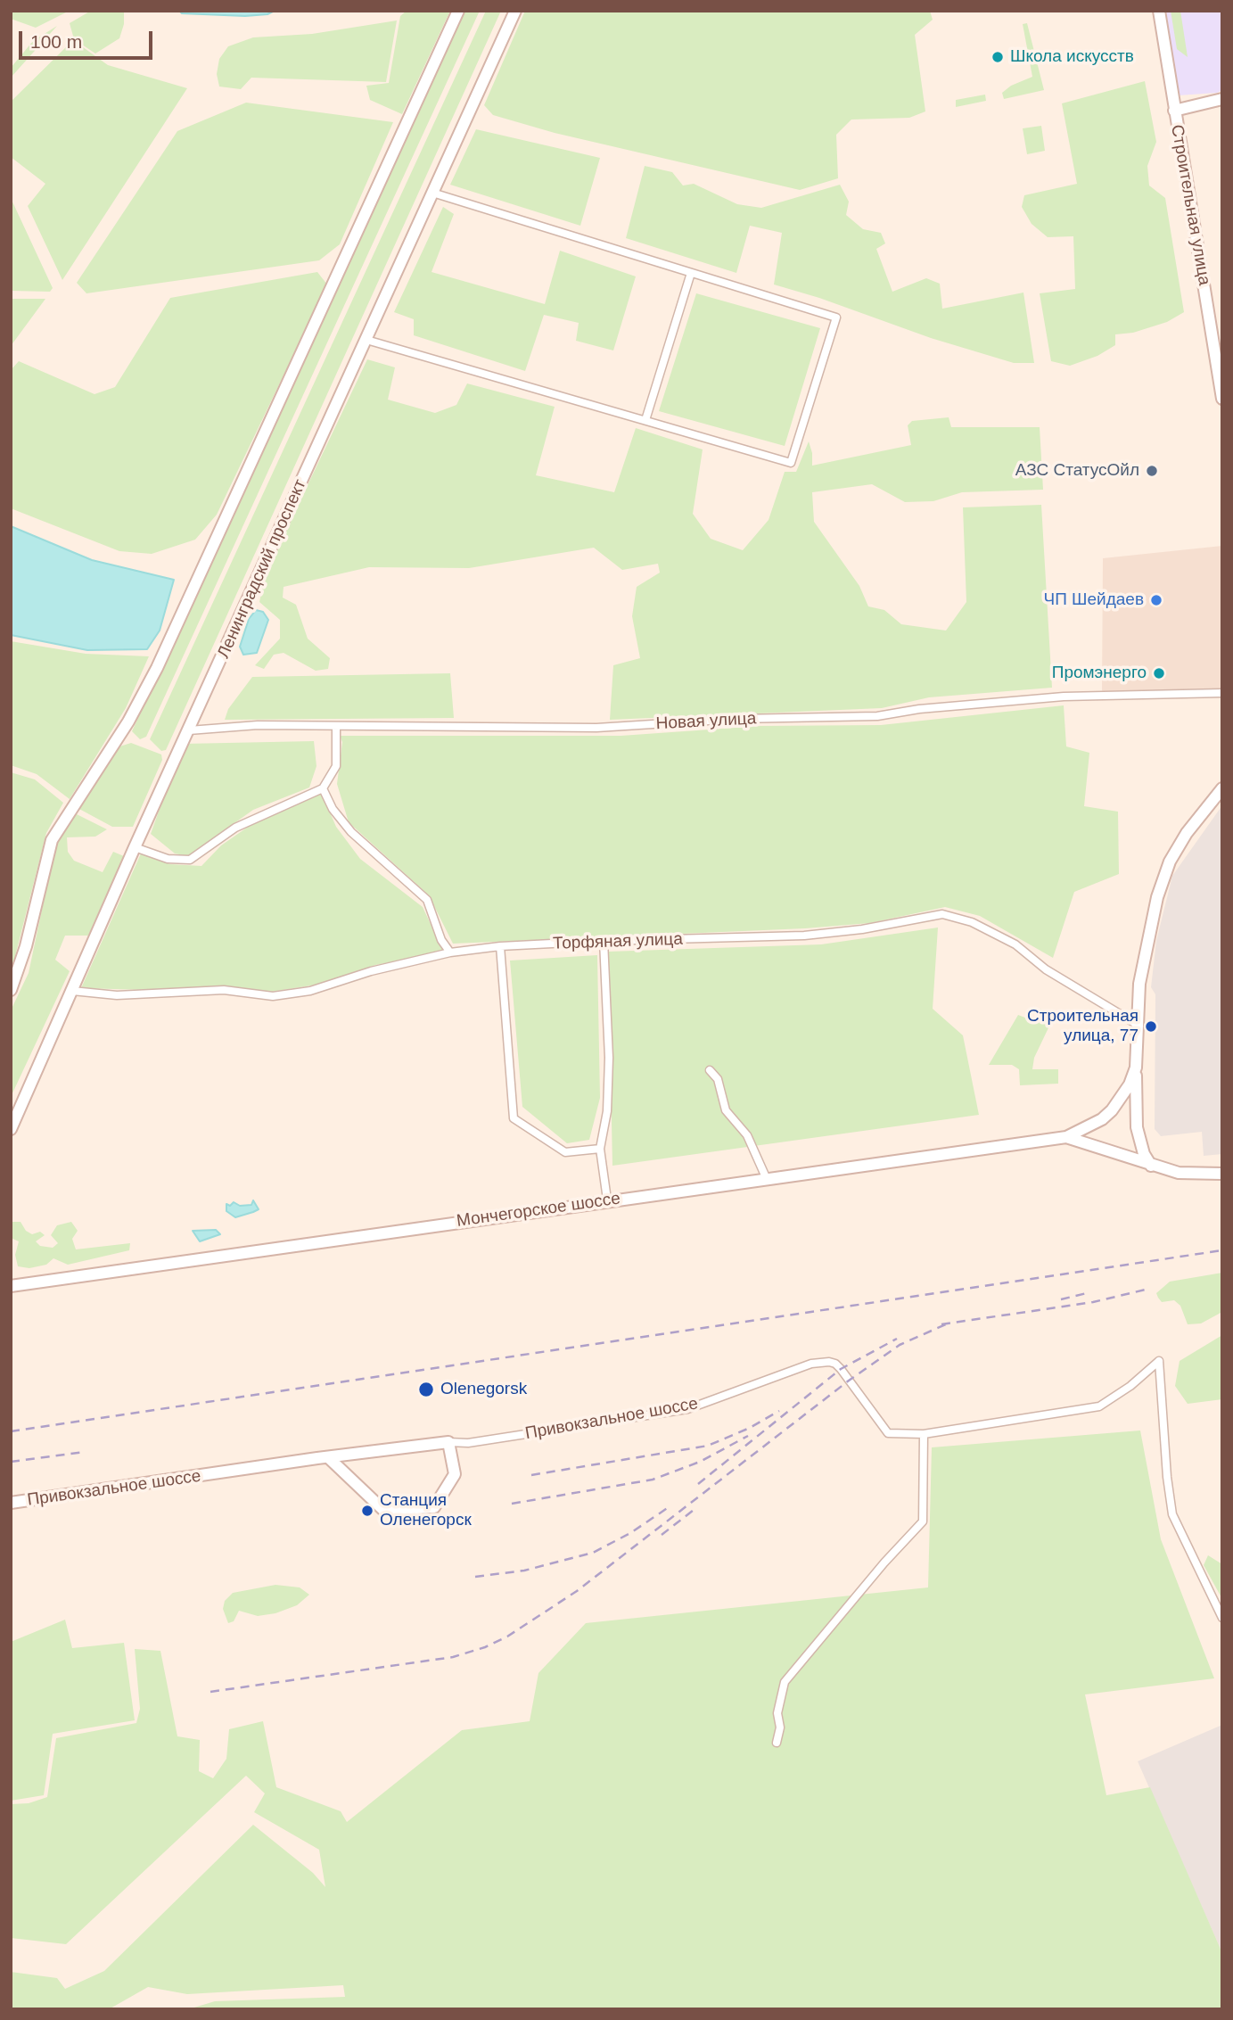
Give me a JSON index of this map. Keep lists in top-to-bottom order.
{
  "streets": {
    "street": [
      "Строительная улица",
      "Ленинградский проспект",
      "Новая улица",
      "Торфяная улица",
      "Мончегорское шоссе",
      "Привокзальное шоссе"
    ]
  },
  "crossings": [
    ["Ленинградский проспект", "Новая улица"],
    ["Ленинградский проспект", "Торфяная улица"]
  ],
  "places": [
    "Школа искусств",
    "АЗС СтатусОйл",
    "ЧП Шейдаев",
    "Промэнерго",
    "Строительная улица, 77",
    "Olenegorsk",
    "Станция Оленегорск"
  ],
  "scale_bar": "100 m"
}
